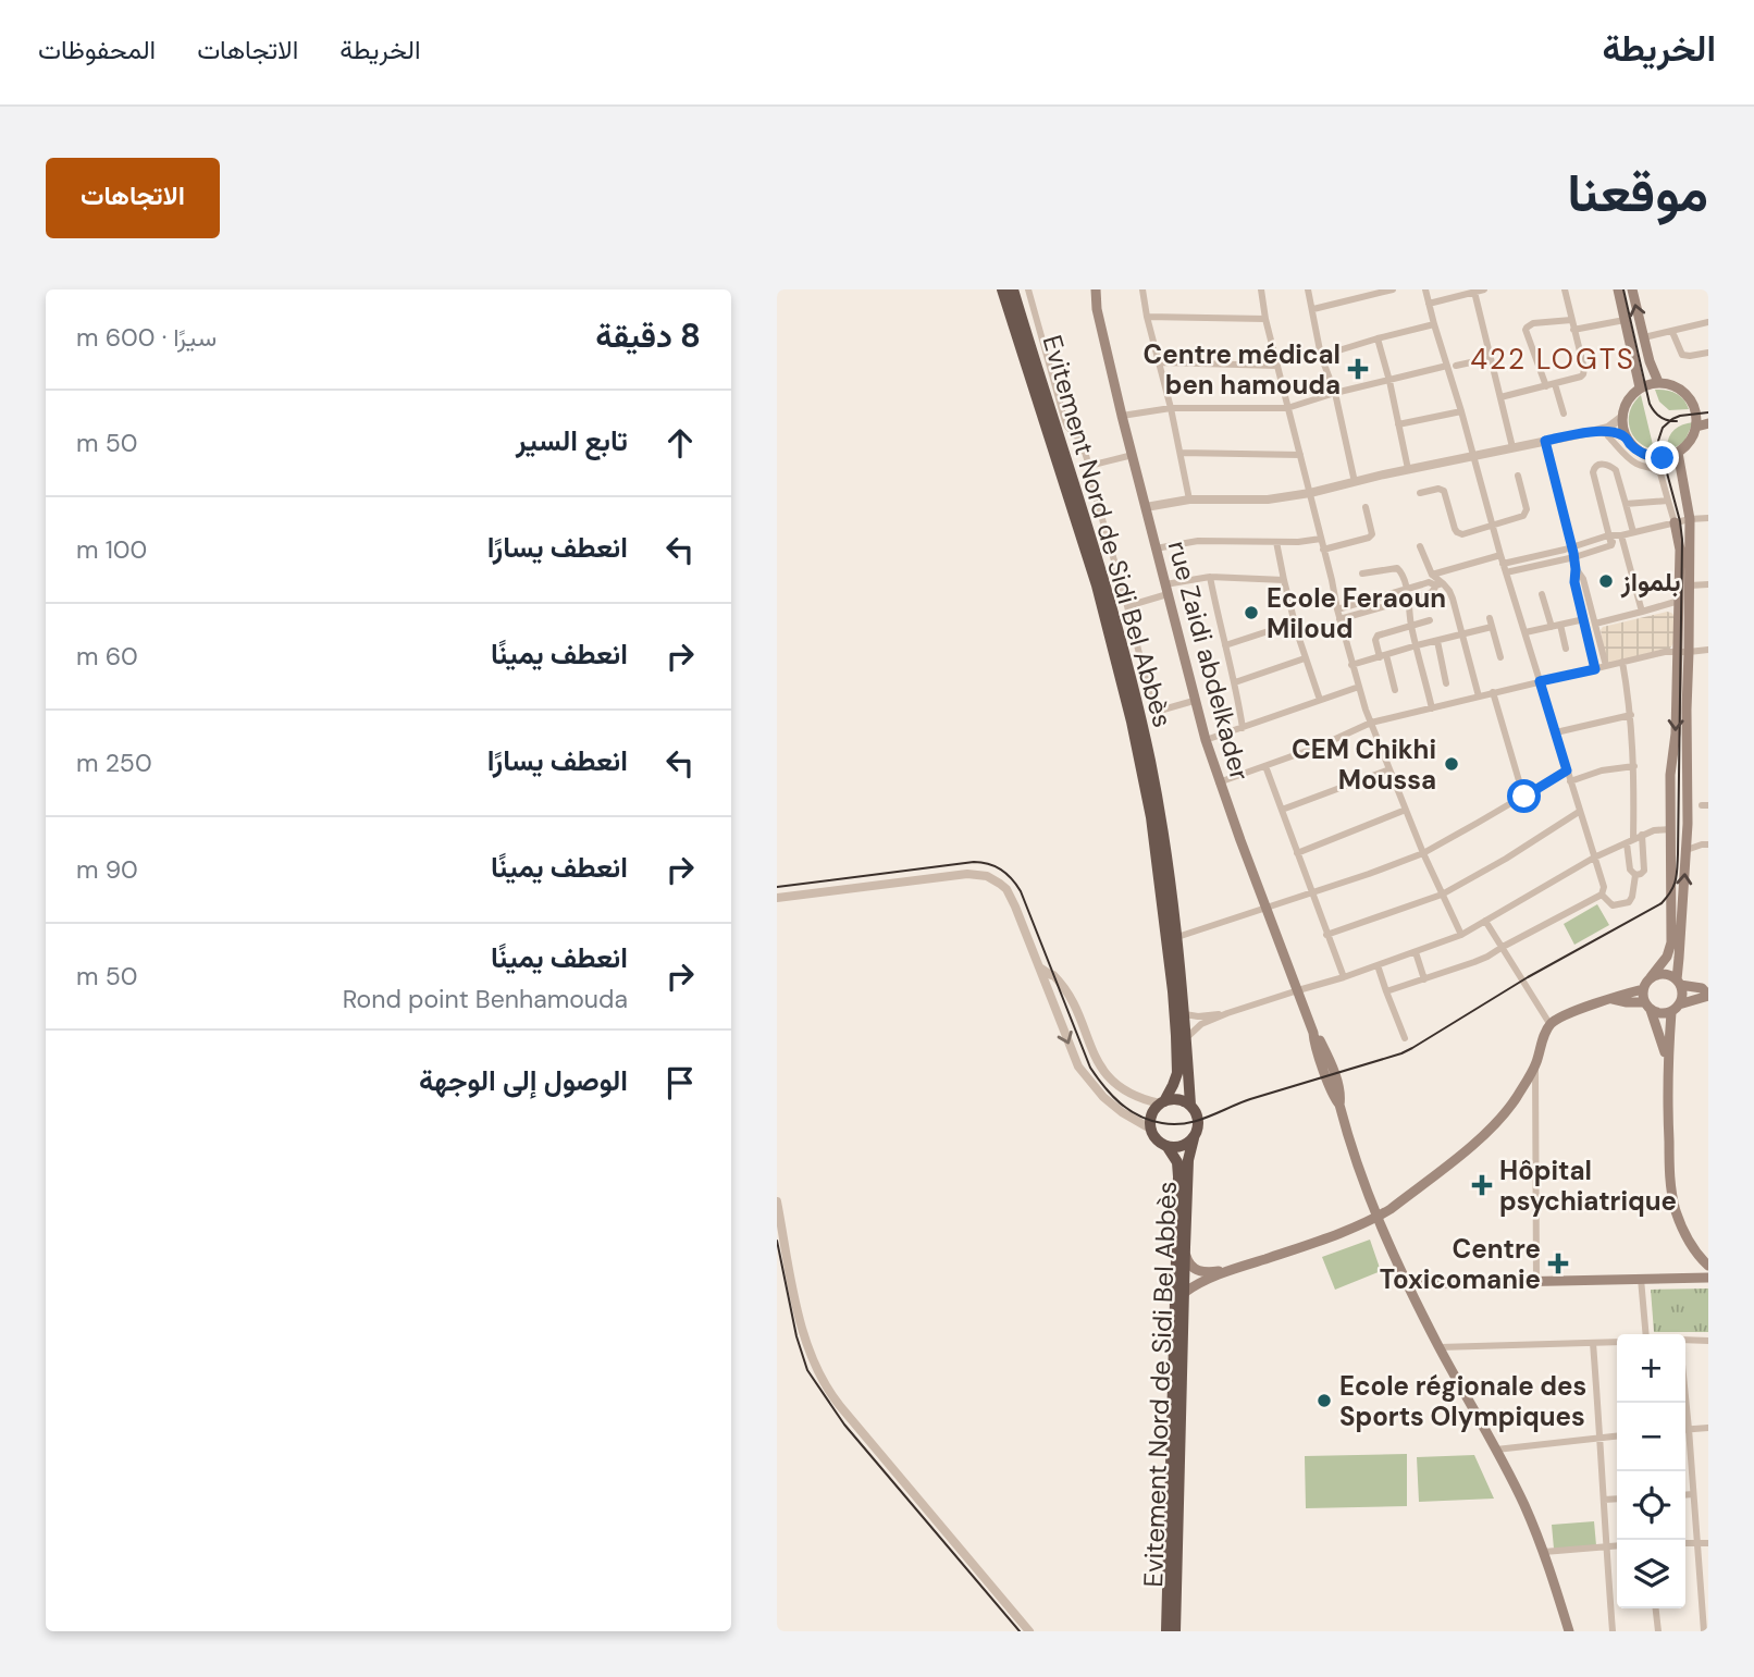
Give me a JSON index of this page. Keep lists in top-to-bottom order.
{
  "streets": {
    "highway": ["Evitement Nord de Sidi Bel Abbès"],
    "main road": ["rue Zaidi abdelkader"]
  },
  "districts": ["422 LOGTS"],
  "places": {
    "health": ["Centre médical ben hamouda", "Hôpital psychiatrique", "Centre Toxicomanie"],
    "other": [
      "بلمواز",
      "Ecole Feraoun Miloud",
      "CEM Chikhi Moussa",
      "Ecole régionale des Sports Olympiques"
    ]
  },
  "page": {
    "header": "الخريطة",
    "nav": ["الخريطة", "الاتجاهات", "المحفوظات"],
    "title": "موقعنا",
    "buttons": "الاتجاهات",
    "heading": ["8 دقيقة", "سيرًا · 600 m"],
    "list": [
      ["تابع السير", "50 m"],
      ["انعطف يسارًا", "100 m"],
      ["انعطف يمينًا", "60 m"],
      ["انعطف يسارًا", "250 m"],
      ["انعطف يمينًا", "90 m"],
      ["انعطف يمينًا", "Rond point Benhamouda", "50 m"],
      "الوصول إلى الوجهة"
    ],
    "map_buttons": ["+", "−"]
  }
}
